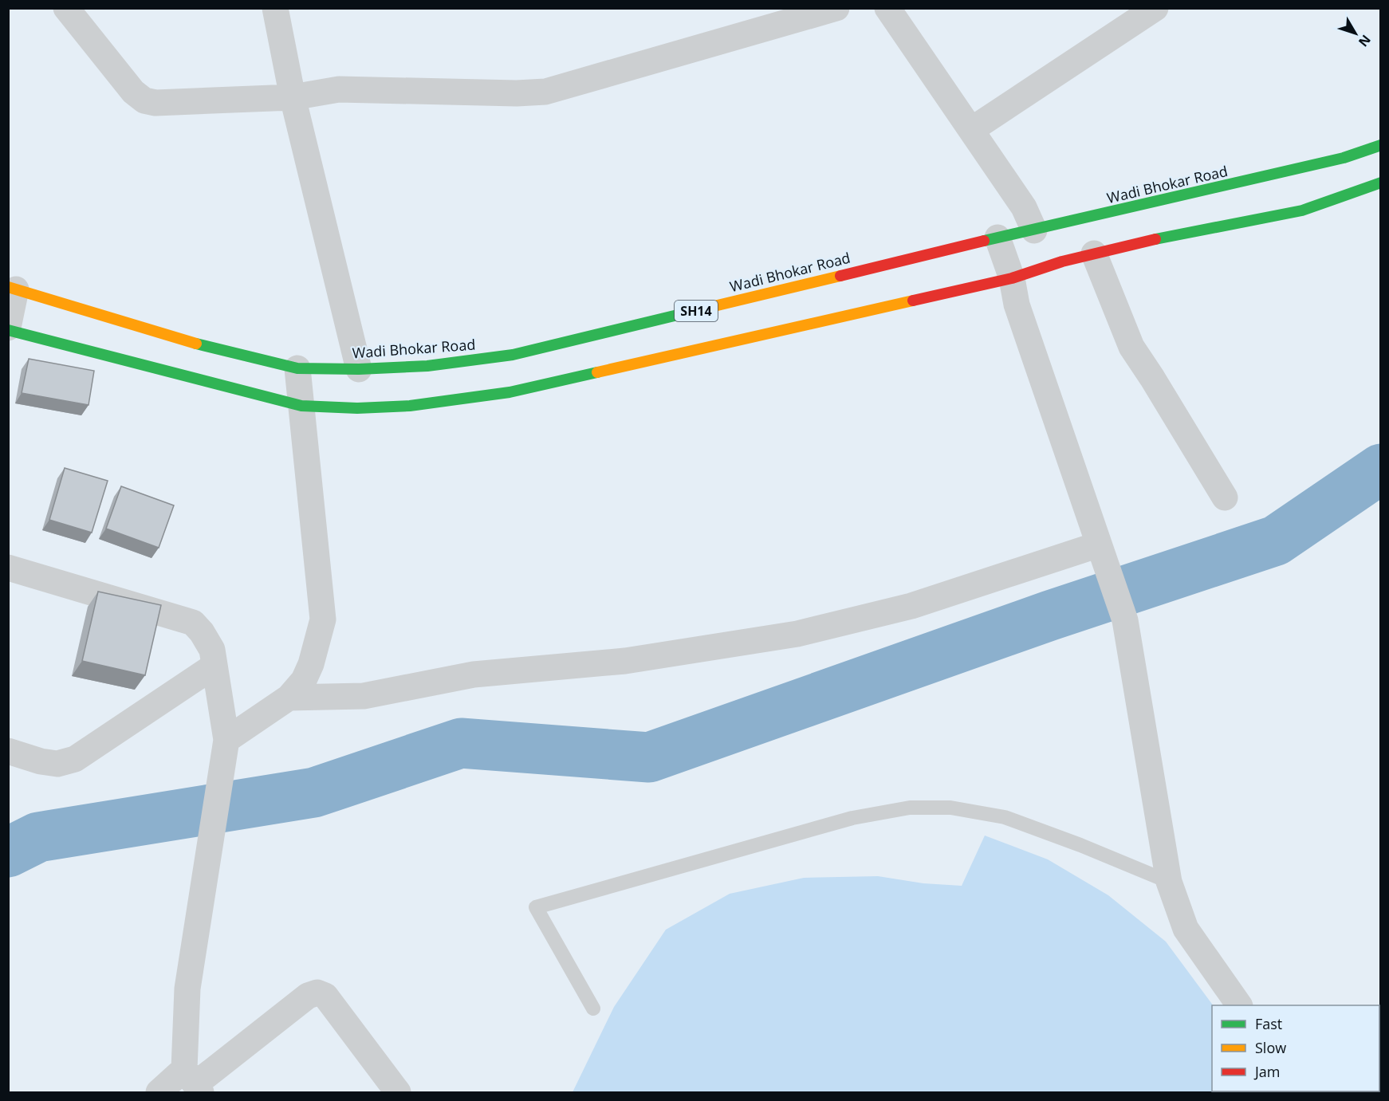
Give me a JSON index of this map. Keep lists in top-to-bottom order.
{
  "streets": {
    "main road": ["Wadi Bhokar Road", "SH14"]
  },
  "legend": ["Fast", "Slow", "Jam"],
  "north": "bottom right"
}
